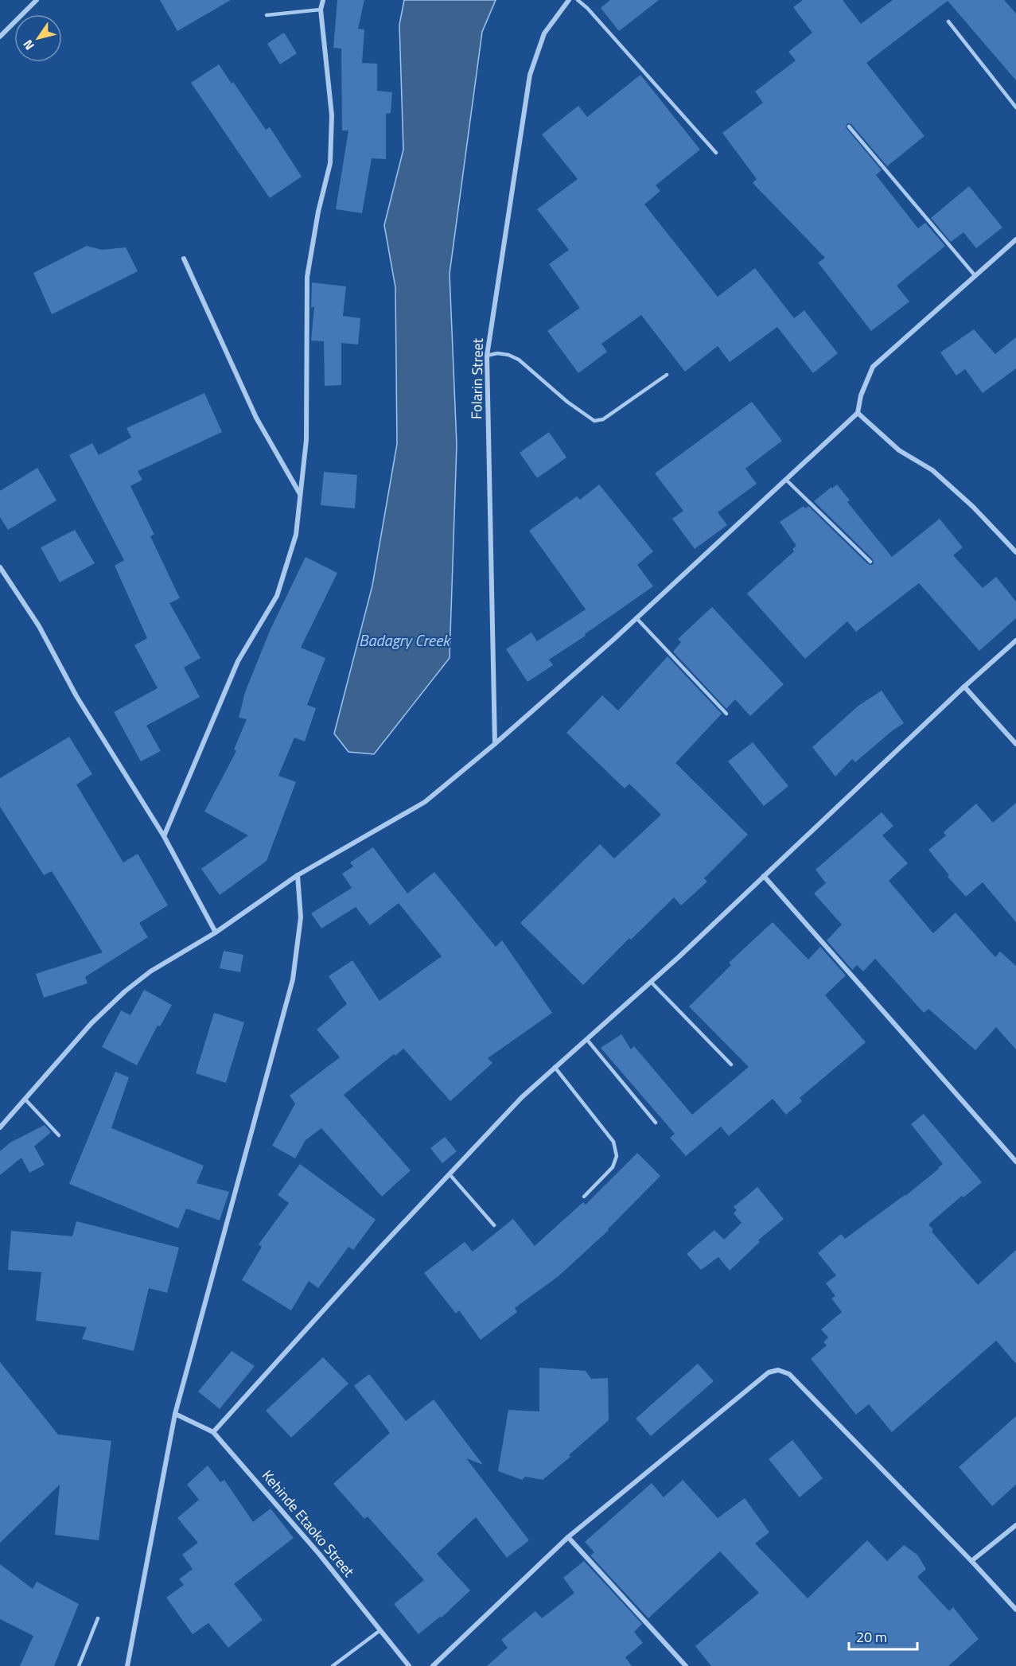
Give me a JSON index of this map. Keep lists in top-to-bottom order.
{
  "streets": {
    "street": ["Folarin Street", "Kehinde Etaoko Street"]
  },
  "water": ["Badagry Creek"],
  "scale_bar": "20 m",
  "north": "bottom left"
}
